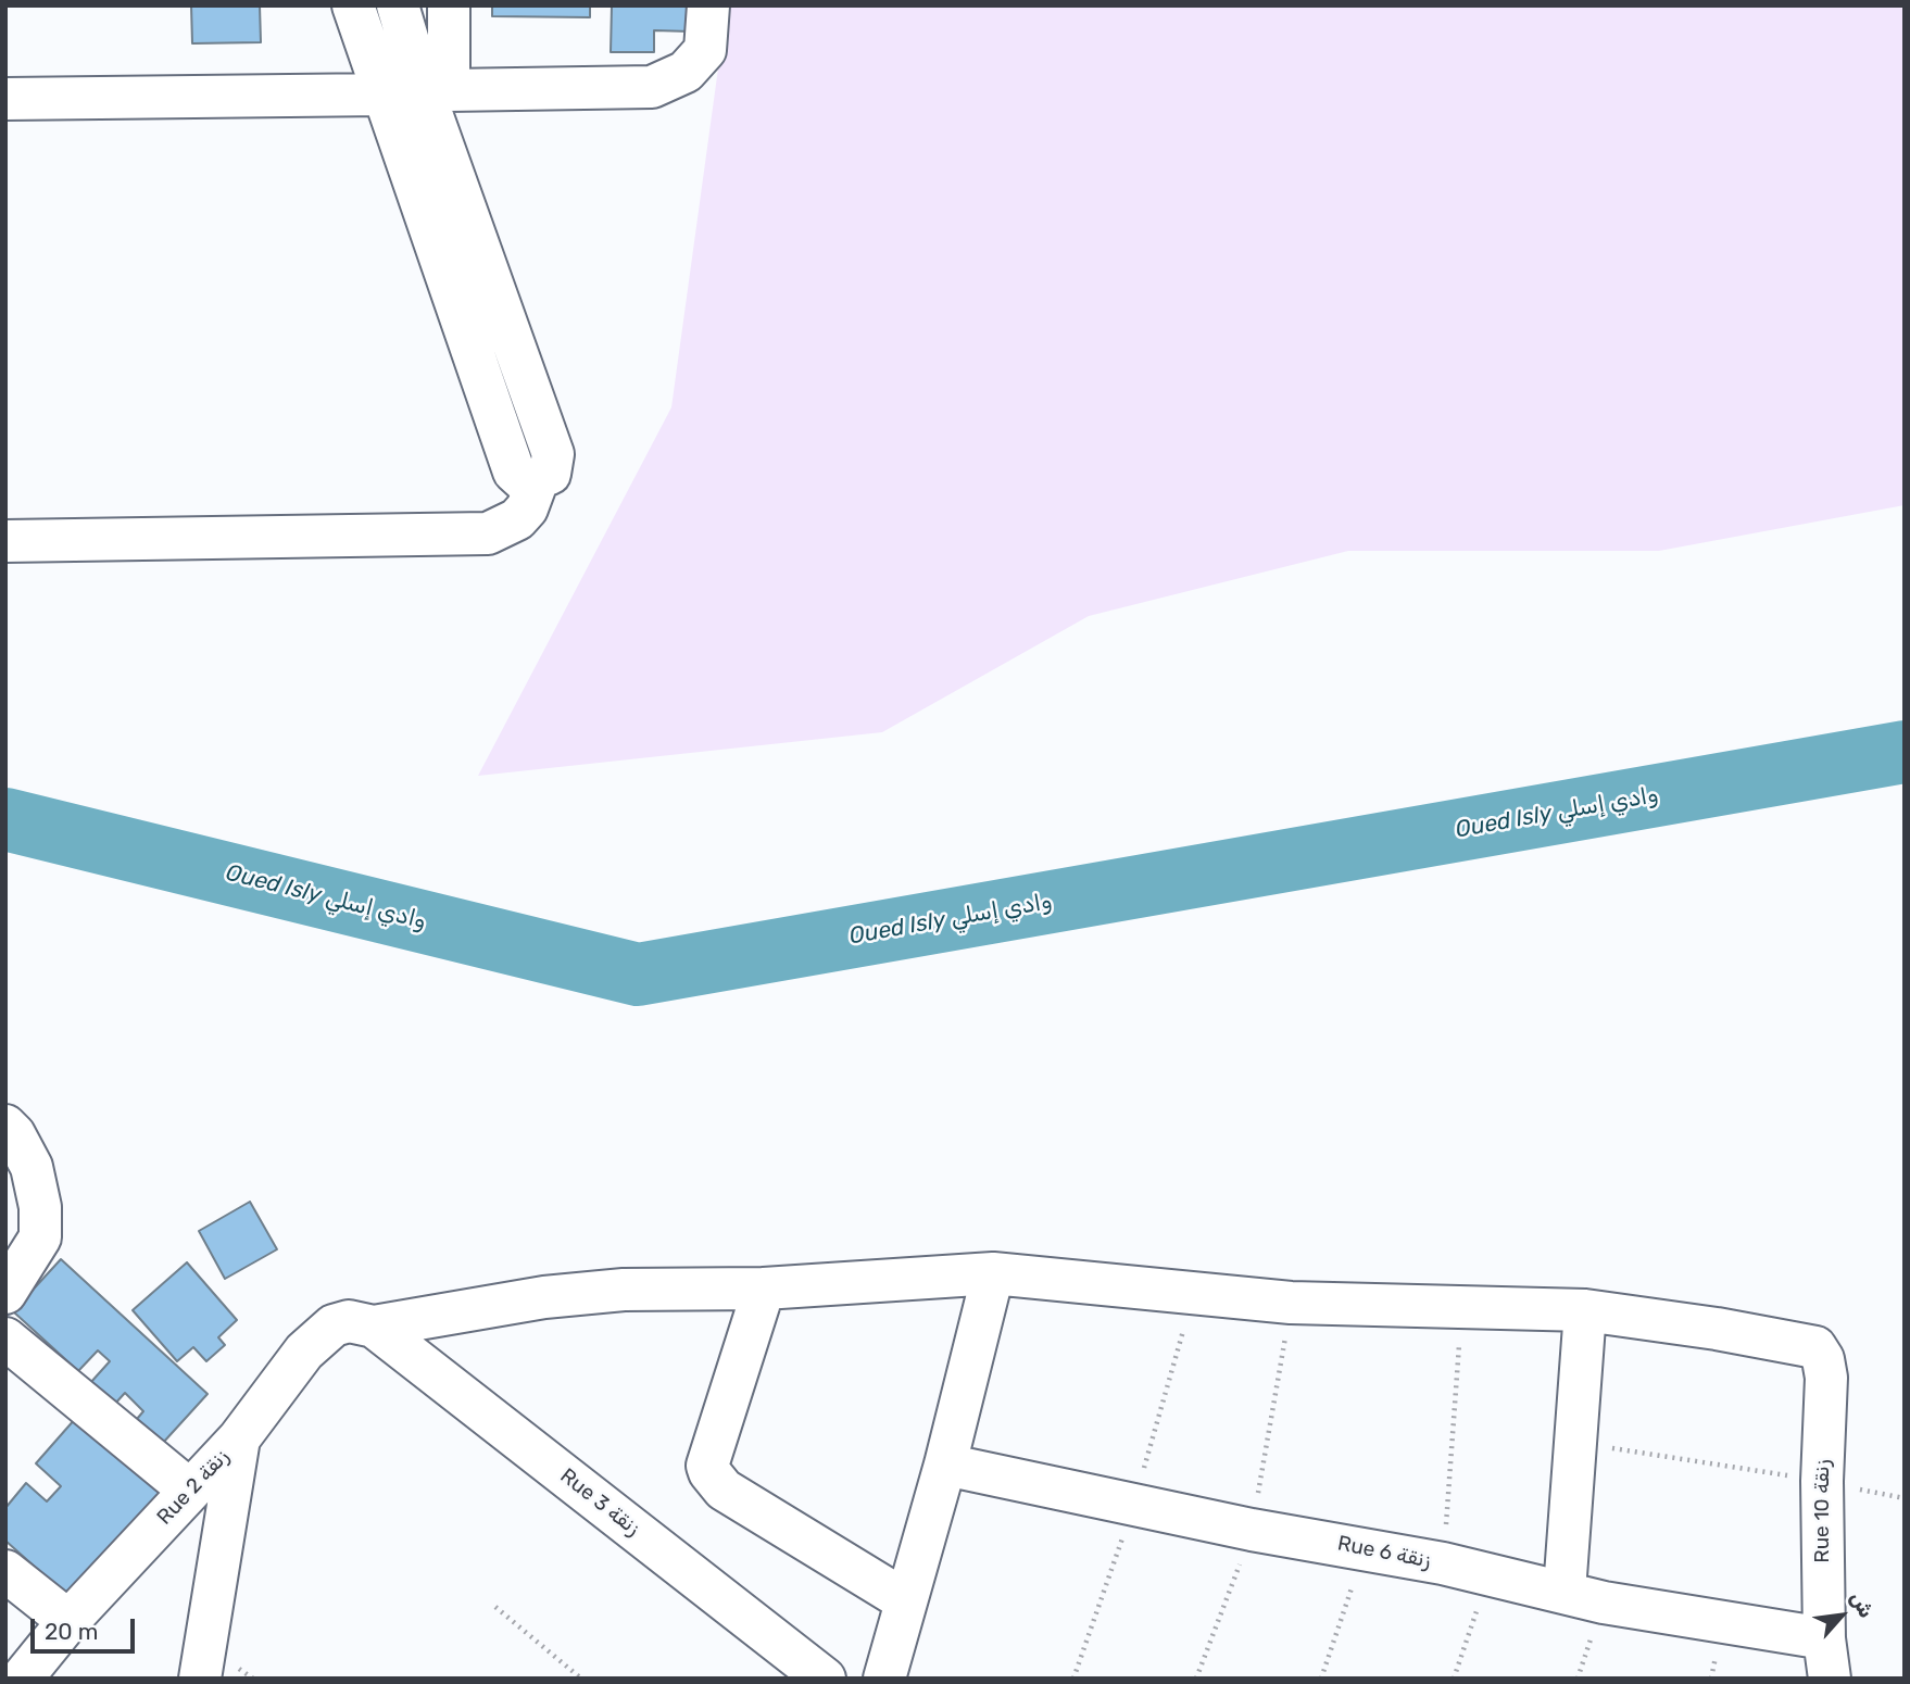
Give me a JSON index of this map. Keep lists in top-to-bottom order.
{
  "streets": {
    "street": [
      "Rue 2 زنقة",
      "Rue 3 زنقة",
      "Rue 10 زنقة",
      "Rue 6 زنقة"
    ]
  },
  "crossings": [
    ["Rue 2 زنقة", "Rue 3 زنقة"],
    ["Rue 2 زنقة", "Rue 10 زنقة"],
    ["Rue 10 زنقة", "Rue 6 زنقة"]
  ],
  "water": ["Oued Isly وادي إسلي"],
  "scale_bar": "20 m",
  "north": "top right"
}
